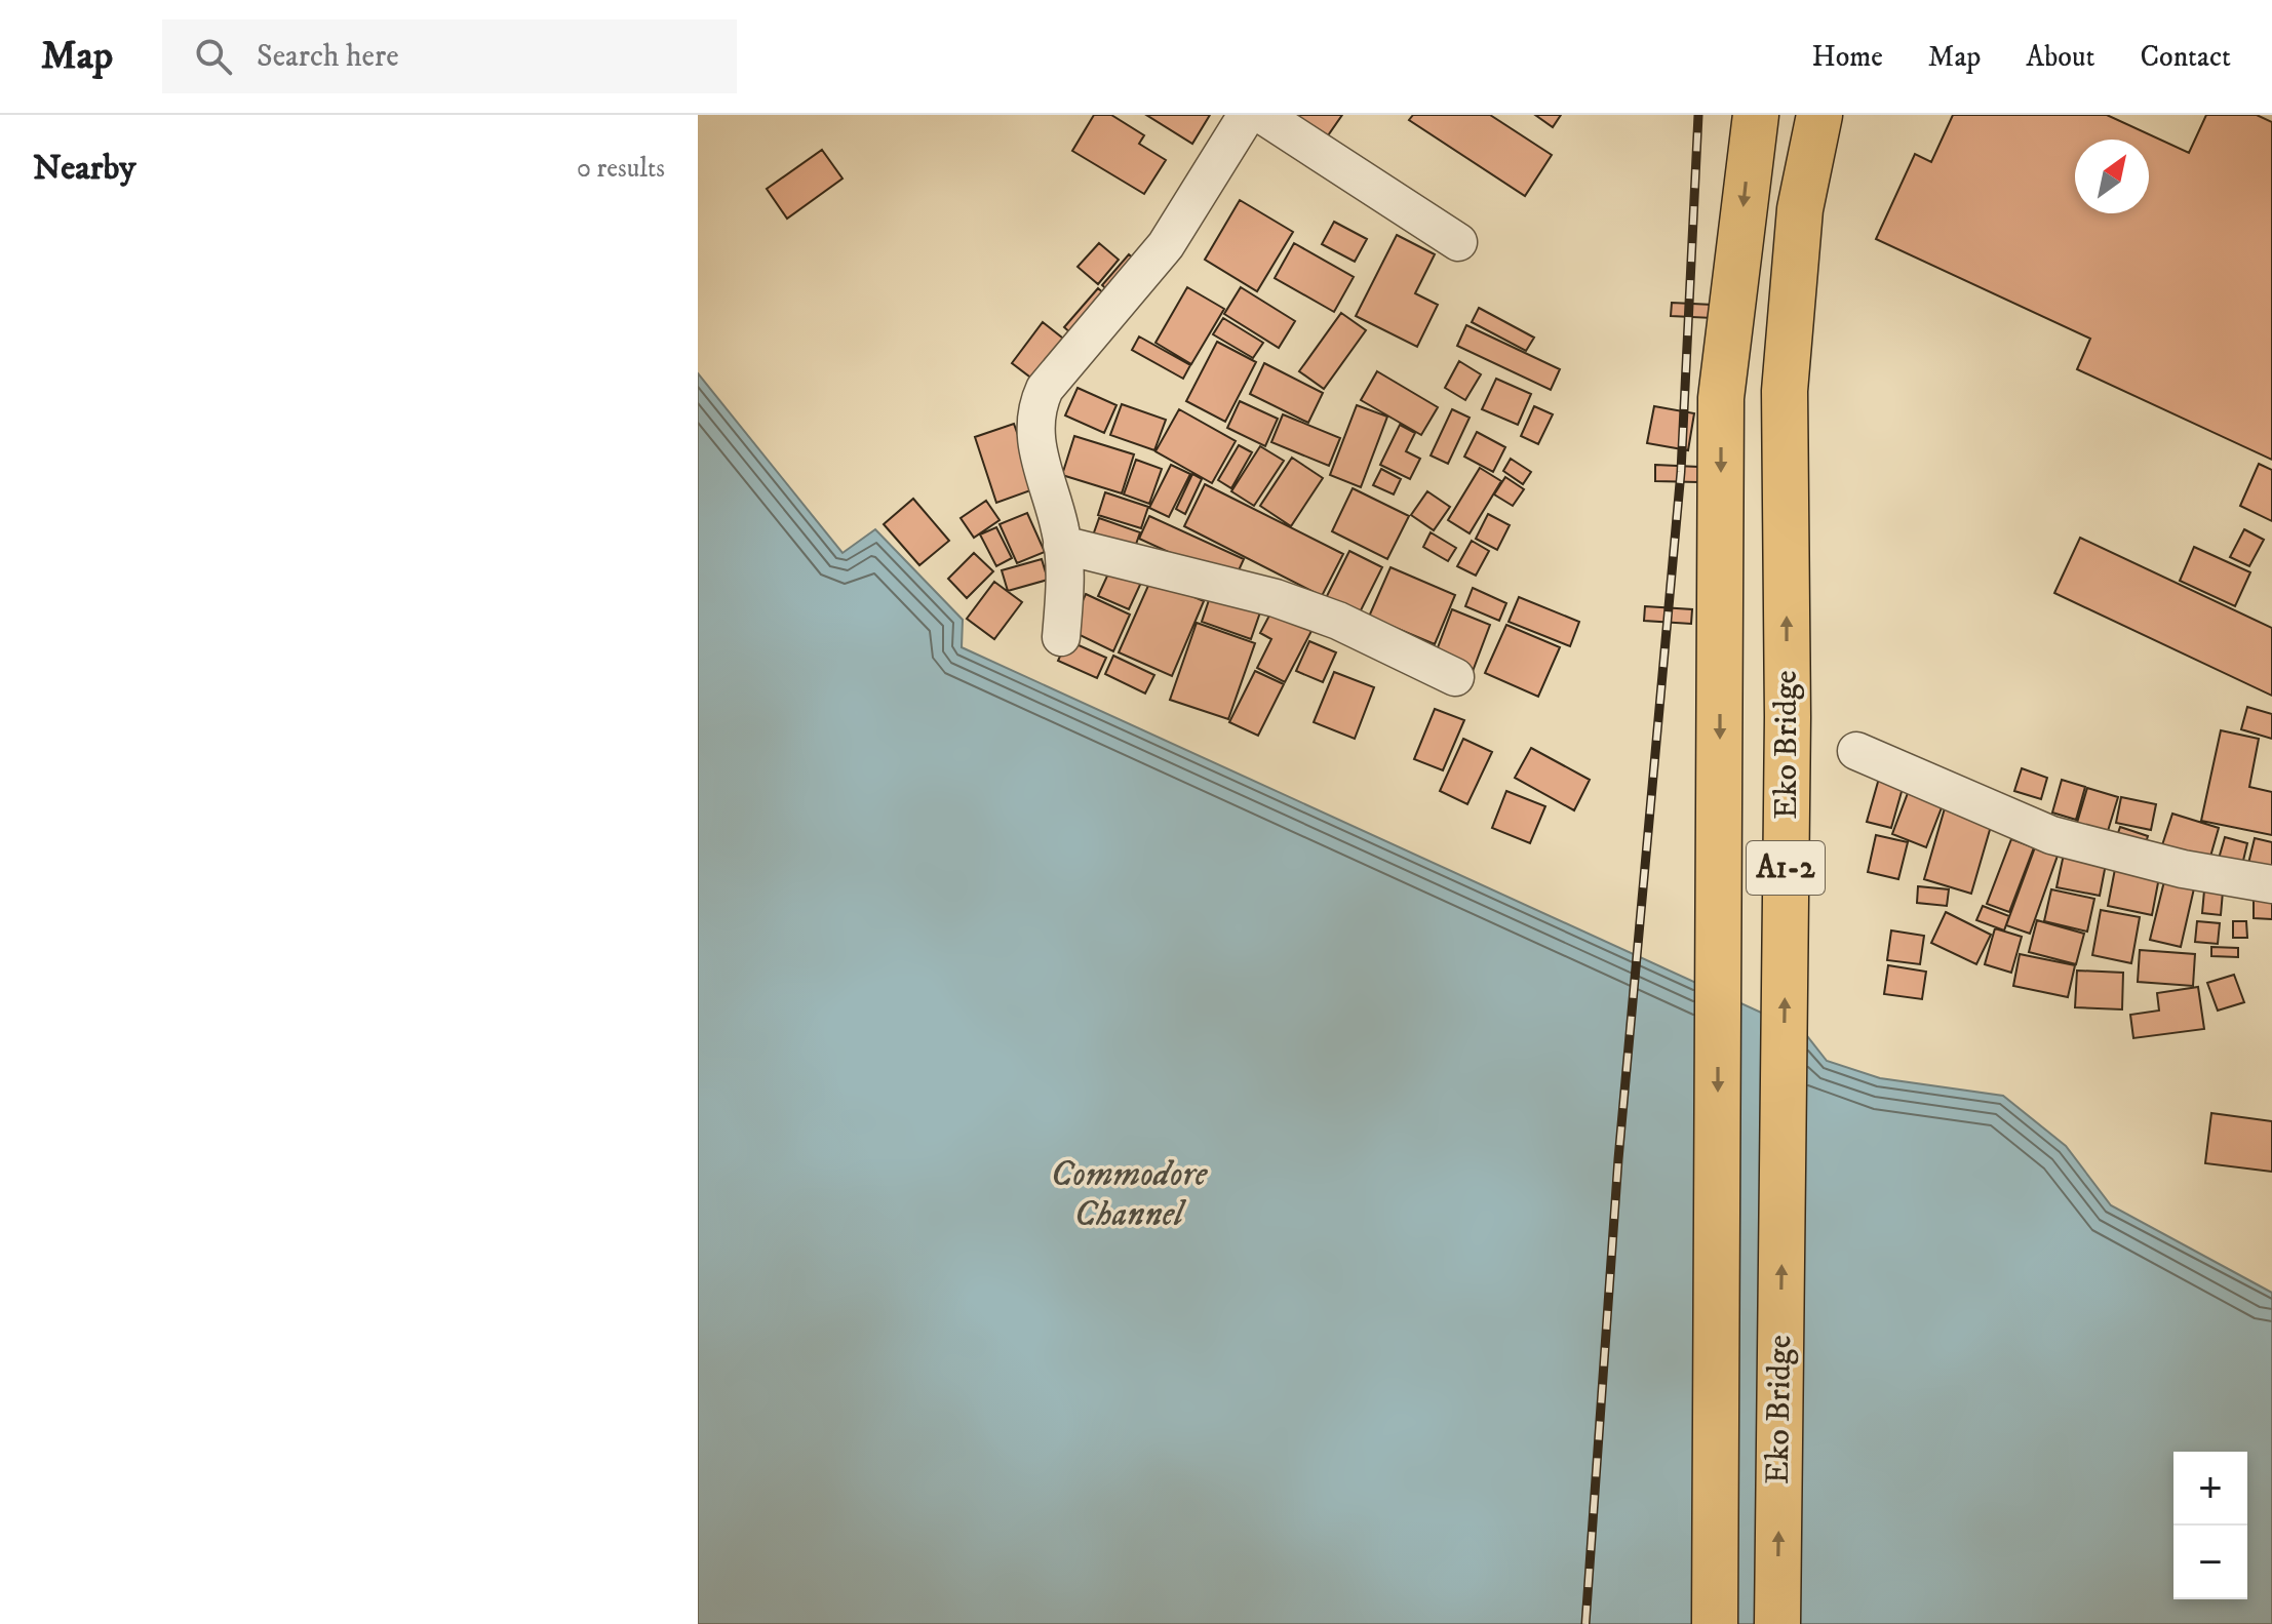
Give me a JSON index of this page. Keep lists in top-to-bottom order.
{
  "streets": {
    "highway": ["Eko Bridge", "A1-2"]
  },
  "water": ["Commodore Channel"],
  "north": "top right",
  "page": {
    "header": "Map",
    "search": "Search here",
    "nav": [
      "Home",
      "Map",
      "About",
      "Contact"
    ],
    "heading": ["Nearby", "0 results"],
    "map_buttons": ["+", "−"]
  }
}
